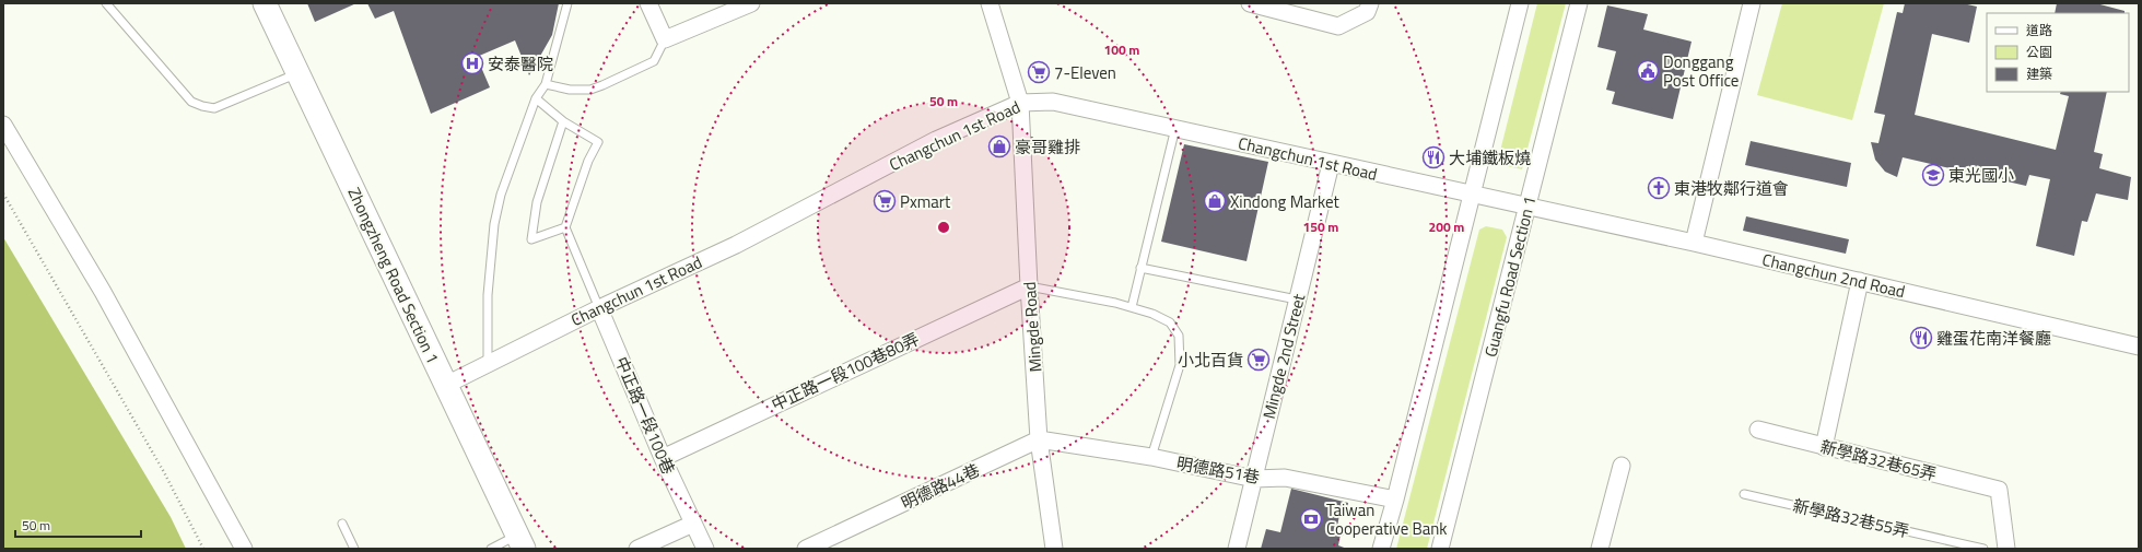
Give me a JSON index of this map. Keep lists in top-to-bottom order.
{
  "streets": {
    "main road": ["Zhongzheng Road Section 1"],
    "street": [
      "Changchun 1st Road",
      "Changchun 2nd Road",
      "Guangfu Road Section 1",
      "Mingde Road",
      "Mingde 2nd Street",
      "中正路一段100巷80弄",
      "中正路一段100巷",
      "新學路32巷65弄",
      "明德路51巷",
      "明德路44巷"
    ],
    "lane": ["新學路32巷55弄"]
  },
  "crossings": [
    ["Changchun 1st Road", "Zhongzheng Road Section 1"],
    ["Changchun 1st Road", "Changchun 2nd Road"],
    ["Changchun 1st Road", "Guangfu Road Section 1"],
    ["Changchun 1st Road", "Mingde Road"],
    ["Changchun 1st Road", "Mingde 2nd Street"],
    ["Changchun 1st Road", "中正路一段100巷"],
    ["Changchun 2nd Road", "Guangfu Road Section 1"],
    ["Mingde Road", "中正路一段100巷80弄"],
    ["Mingde Road", "明德路51巷"],
    ["Mingde Road", "明德路44巷"],
    ["Mingde 2nd Street", "明德路51巷"],
    ["中正路一段100巷80弄", "中正路一段100巷"],
    ["明德路51巷", "明德路44巷"]
  ],
  "places": {
    "hospital": ["安泰醫院"],
    "public building": ["Donggang Post Office"],
    "supermarket": ["7-Eleven", "Pxmart", "小北百貨"],
    "shop": ["豪哥雞排", "Xindong Market"],
    "restaurant": ["大埔鐵板燒", "雞蛋花南洋餐廳"],
    "school or university": ["東光國小"],
    "church": ["東港牧鄰行道會"],
    "bank": ["Taiwan Cooperative Bank"]
  },
  "legend": ["道路", "公園", "建築"],
  "scale_bar": "50 m",
  "rings": [
    "100 m",
    "50 m",
    "150 m",
    "200 m"
  ]
}
